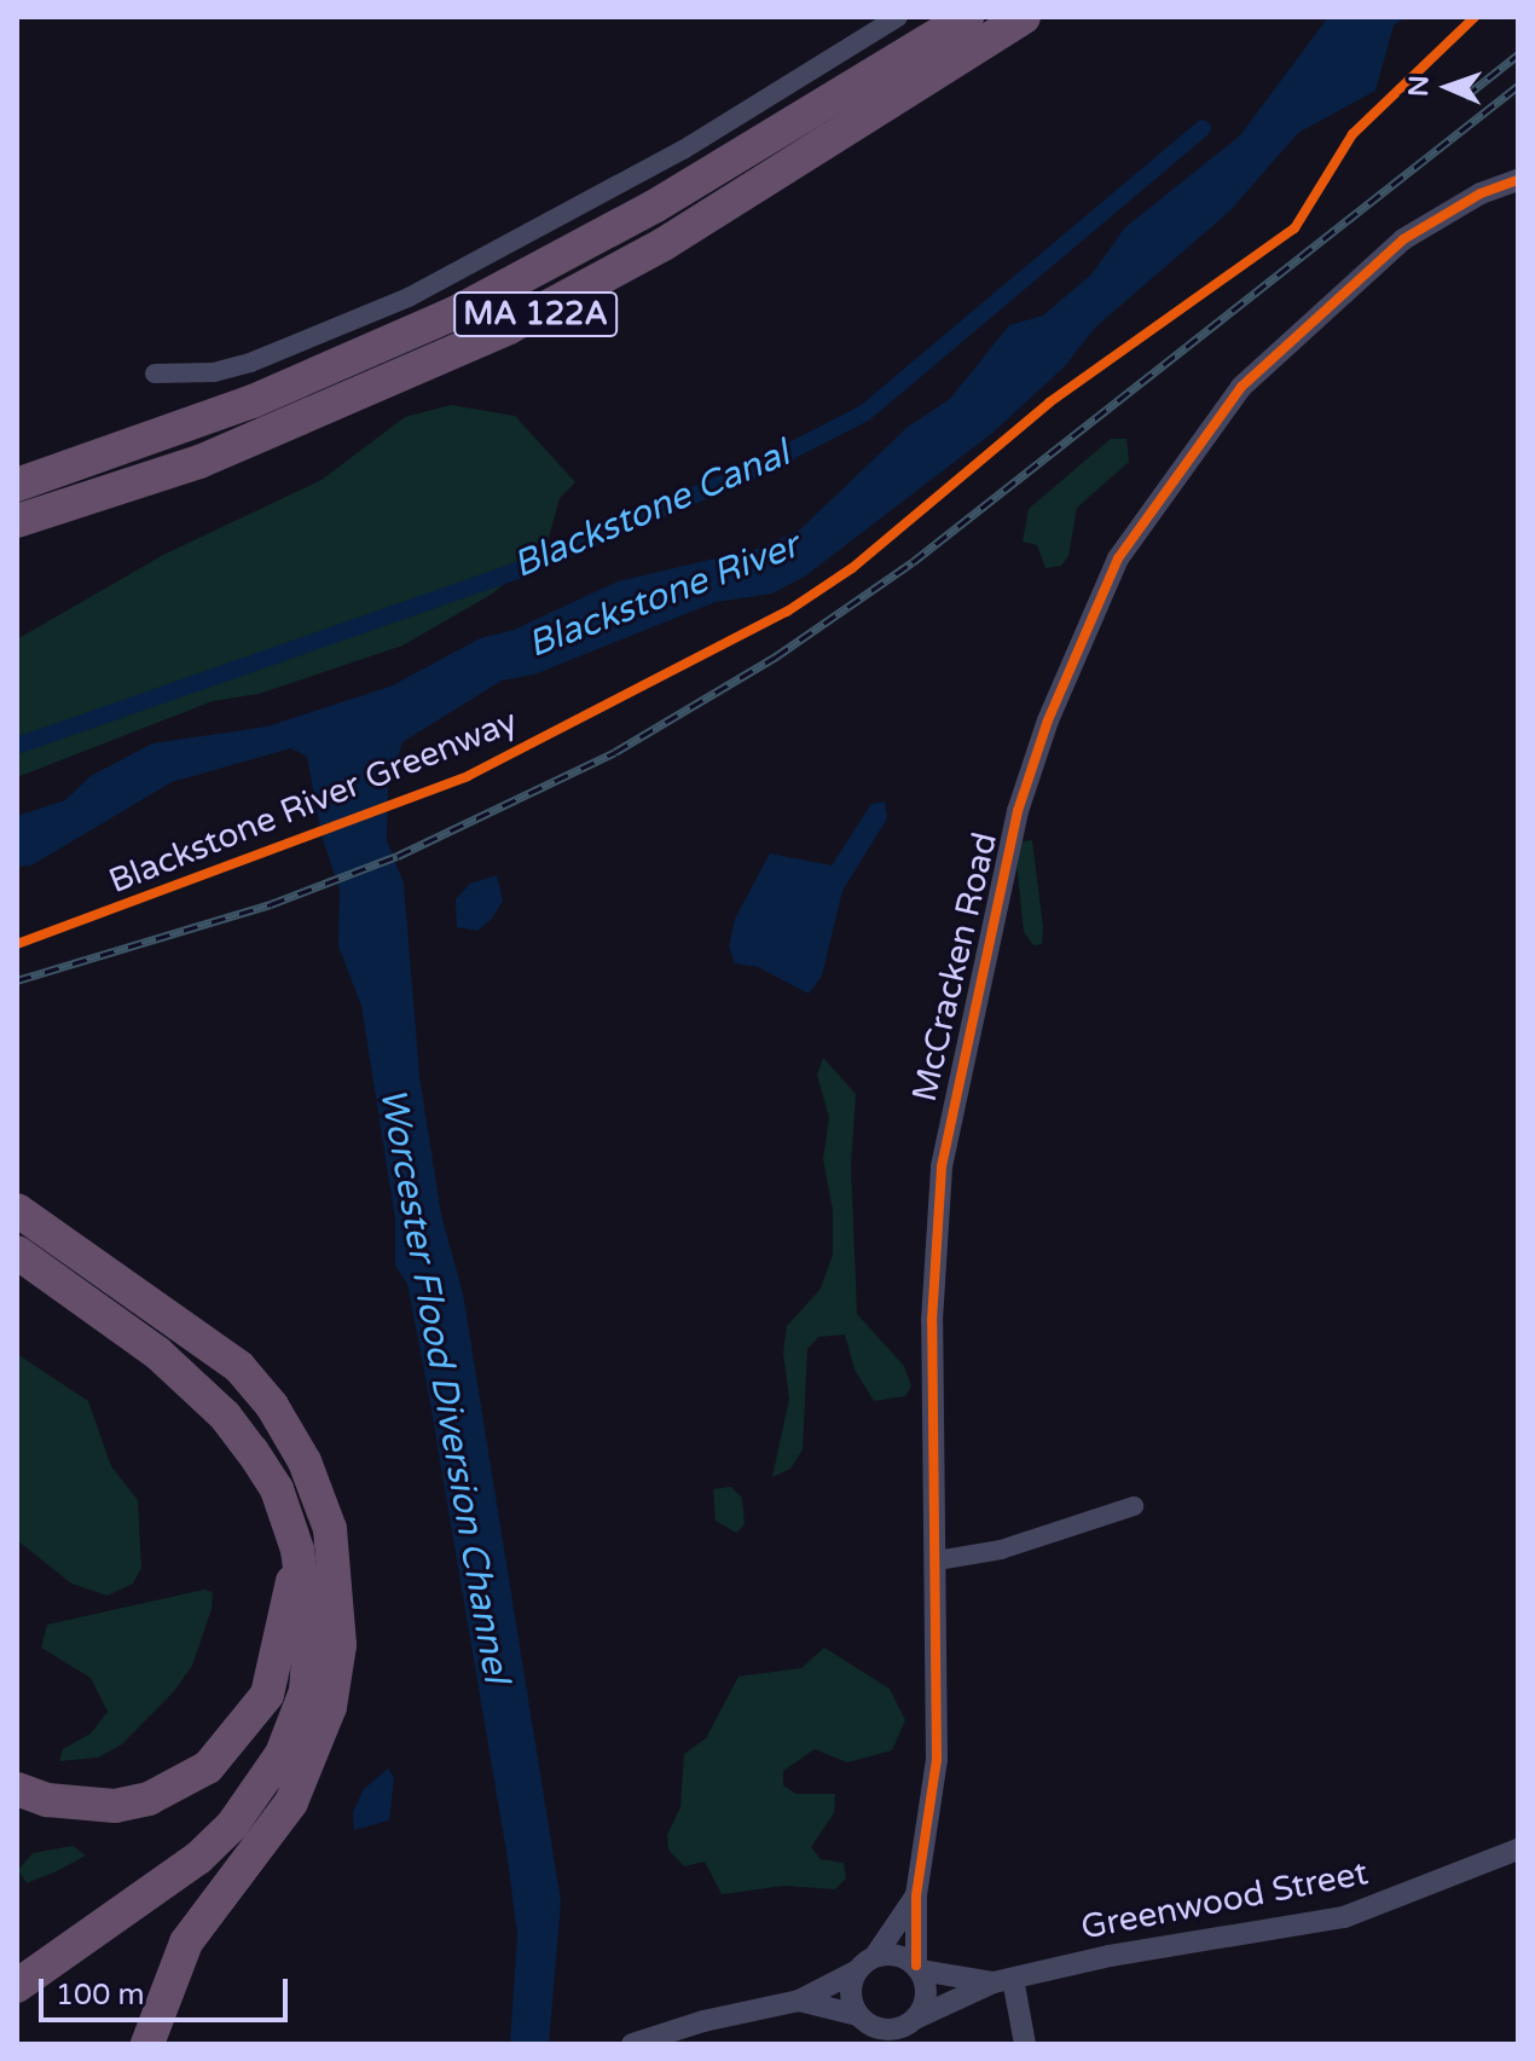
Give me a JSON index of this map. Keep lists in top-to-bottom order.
{
  "streets": {
    "highway": ["MA 122A"],
    "street": ["McCracken Road", "Greenwood Street"],
    "cycle path": ["Blackstone River Greenway"]
  },
  "crossings": [
    ["McCracken Road", "Greenwood Street"]
  ],
  "water": ["Blackstone Canal", "Blackstone River", "Worcester Flood Diversion Channel"],
  "scale_bar": "100 m",
  "north": "left"
}
